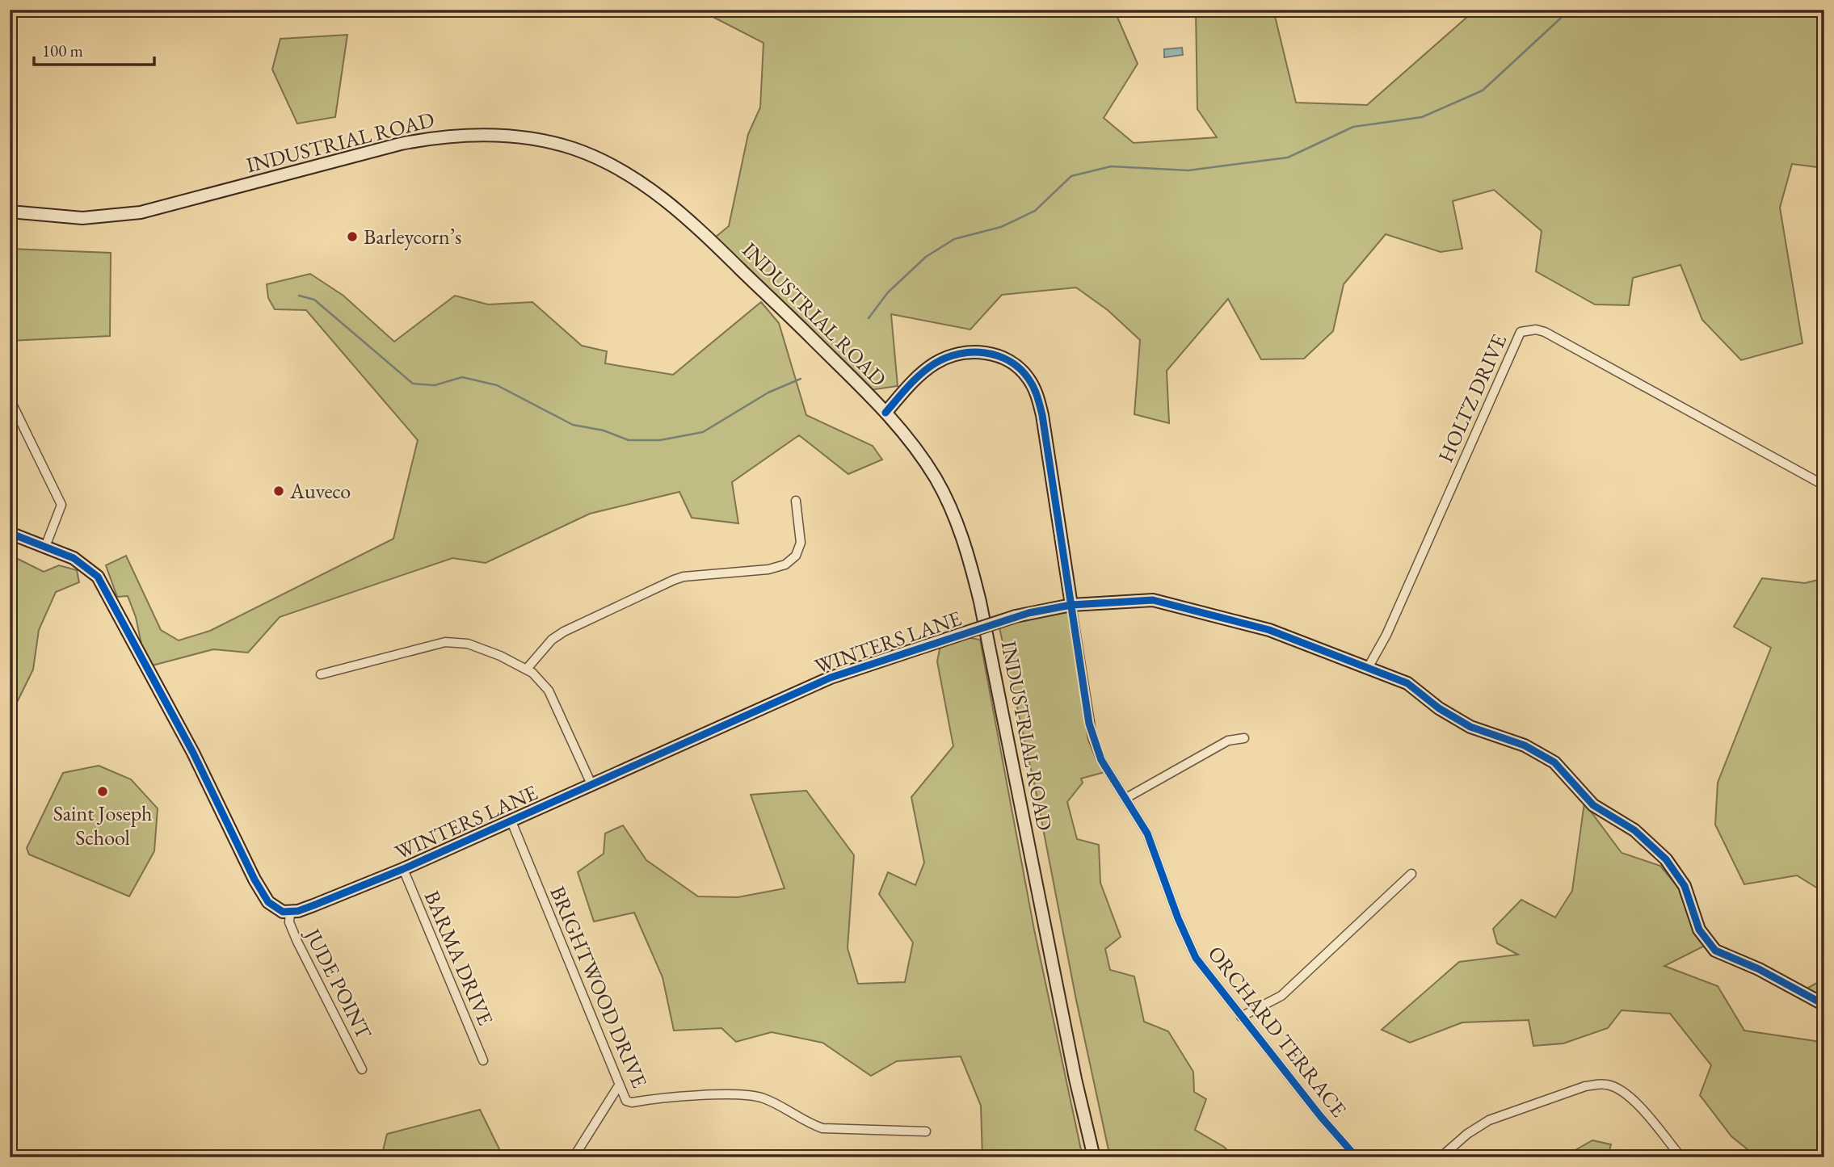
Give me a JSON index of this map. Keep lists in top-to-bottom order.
{
  "streets": {
    "street": [
      "INDUSTRIAL ROAD",
      "HOLTZ DRIVE",
      "WINTERS LANE",
      "BARMA DRIVE",
      "JUDE POINT",
      "BRIGHTWOOD DRIVE",
      "ORCHARD TERRACE"
    ]
  },
  "crossings": [
    ["HOLTZ DRIVE", "WINTERS LANE"],
    ["WINTERS LANE", "BARMA DRIVE"],
    ["WINTERS LANE", "JUDE POINT"],
    ["WINTERS LANE", "BRIGHTWOOD DRIVE"],
    ["WINTERS LANE", "ORCHARD TERRACE"]
  ],
  "places": ["Barleycorn’s", "Auveco", "Saint Joseph School"],
  "scale_bar": "100 m"
}
